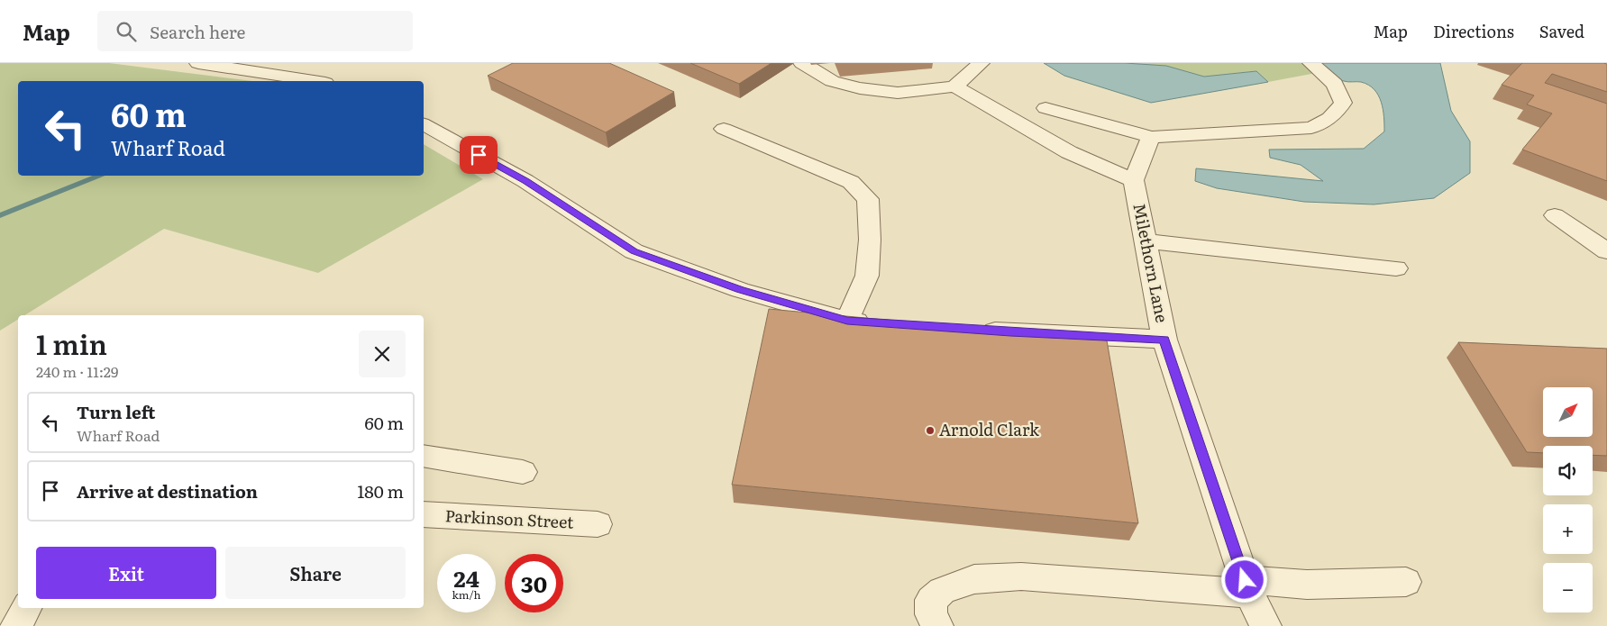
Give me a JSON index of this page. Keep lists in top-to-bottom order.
{
  "streets": {
    "street": ["Milethorn Lane", "Parkinson Street"]
  },
  "places": ["Arnold Clark"],
  "north": "top right",
  "page": {
    "header": "Map",
    "search": "Search here",
    "nav": ["Map", "Directions", "Saved"],
    "turn": ["60 m", "Wharf Road"],
    "heading": ["1 min", "240 m · 11:29"],
    "map_buttons": ["+", "−"],
    "list": [
      {
        "name": "Turn left",
        "note": "Wharf Road",
        "value": "60 m"
      },
      {
        "name": "Arrive at destination",
        "value": "180 m"
      }
    ],
    "buttons": ["Exit", "Share"],
    "speed": "24 km/h",
    "limit": "30"
  }
}
